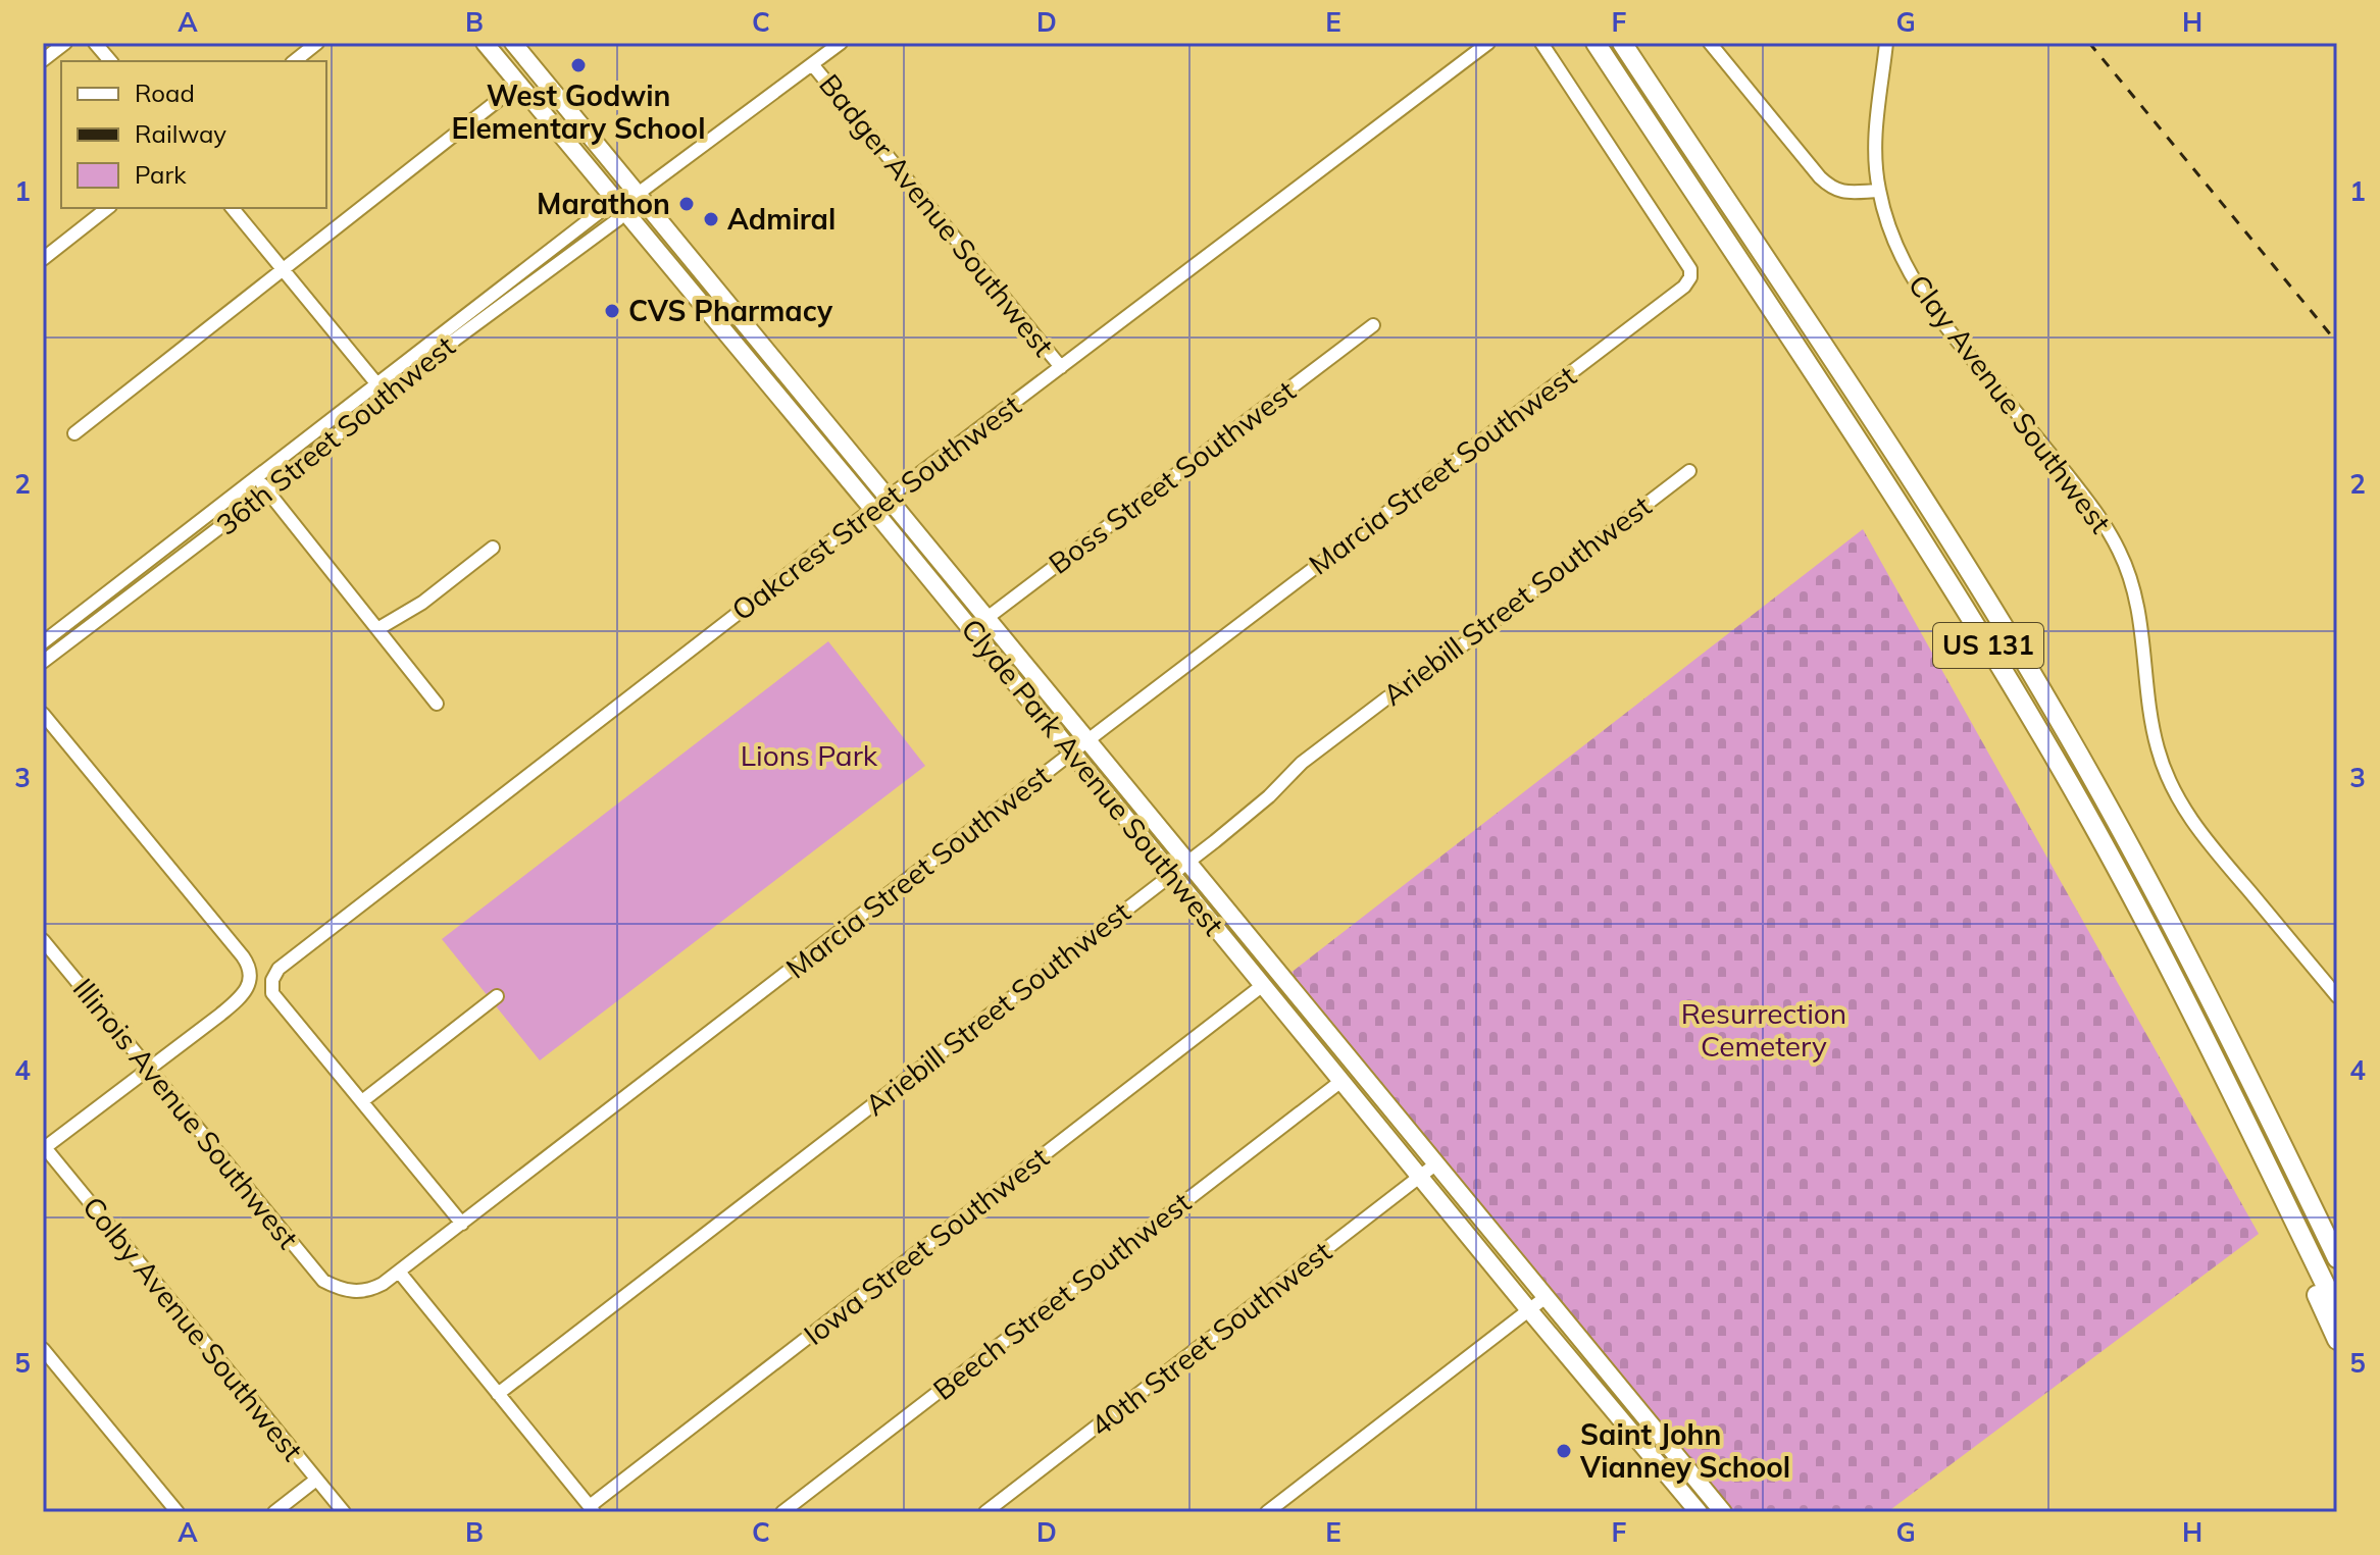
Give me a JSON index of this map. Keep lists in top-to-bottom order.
{
  "streets": {
    "highway": ["US 131"],
    "main road": ["Clyde Park Avenue Southwest"],
    "street": [
      "Badger Avenue Southwest",
      "Clay Avenue Southwest",
      "36th Street Southwest",
      "Marcia Street Southwest",
      "Boss Street Southwest",
      "Oakcrest Street Southwest",
      "Ariebill Street Southwest",
      "Illinois Avenue Southwest",
      "Iowa Street Southwest",
      "Beech Street Southwest",
      "Colby Avenue Southwest",
      "40th Street Southwest"
    ]
  },
  "crossings": [
    ["Badger Avenue Southwest", "36th Street Southwest"],
    ["Badger Avenue Southwest", "Oakcrest Street Southwest"],
    ["36th Street Southwest", "Clyde Park Avenue Southwest"],
    ["Marcia Street Southwest", "Clyde Park Avenue Southwest"],
    ["Marcia Street Southwest", "Illinois Avenue Southwest"],
    ["Boss Street Southwest", "Clyde Park Avenue Southwest"],
    ["Oakcrest Street Southwest", "Clyde Park Avenue Southwest"],
    ["Ariebill Street Southwest", "Clyde Park Avenue Southwest"],
    ["Clyde Park Avenue Southwest", "Iowa Street Southwest"],
    ["Clyde Park Avenue Southwest", "Beech Street Southwest"],
    ["Clyde Park Avenue Southwest", "40th Street Southwest"]
  ],
  "parks": ["Lions Park", "Resurrection Cemetery"],
  "places": [
    "West Godwin Elementary School",
    "Marathon",
    "Admiral",
    "CVS Pharmacy",
    "Saint John Vianney School"
  ],
  "legend": ["Road", "Railway", "Park"],
  "grid": {
    "columns": [
      "A",
      "B",
      "C",
      "D",
      "E",
      "F",
      "G",
      "H"
    ],
    "rows": [
      "1",
      "2",
      "3",
      "4",
      "5"
    ]
  }
}
